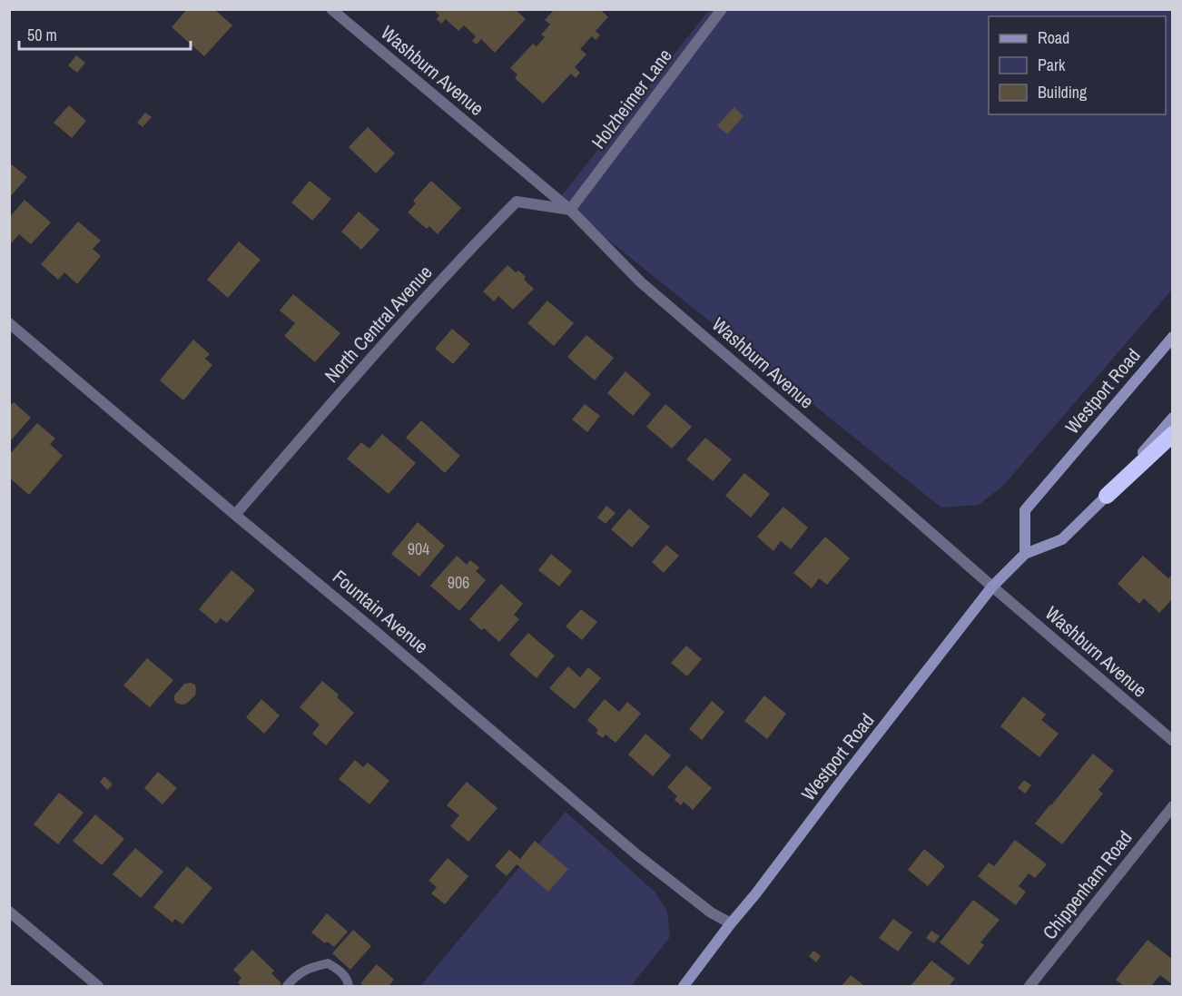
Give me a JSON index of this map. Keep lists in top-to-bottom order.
{
  "streets": {
    "main road": ["Westport Road"],
    "street": [
      "Washburn Avenue",
      "Holzheimer Lane",
      "North Central Avenue",
      "Fountain Avenue",
      "Chippenham Road"
    ]
  },
  "crossings": [
    ["Washburn Avenue", "Holzheimer Lane"],
    ["Washburn Avenue", "North Central Avenue"],
    ["Washburn Avenue", "Westport Road"],
    ["Holzheimer Lane", "North Central Avenue"],
    ["North Central Avenue", "Fountain Avenue"],
    ["Westport Road", "Fountain Avenue"]
  ],
  "house_numbers": ["904", "906"],
  "legend": ["Road", "Park", "Building"],
  "scale_bar": "50 m"
}
